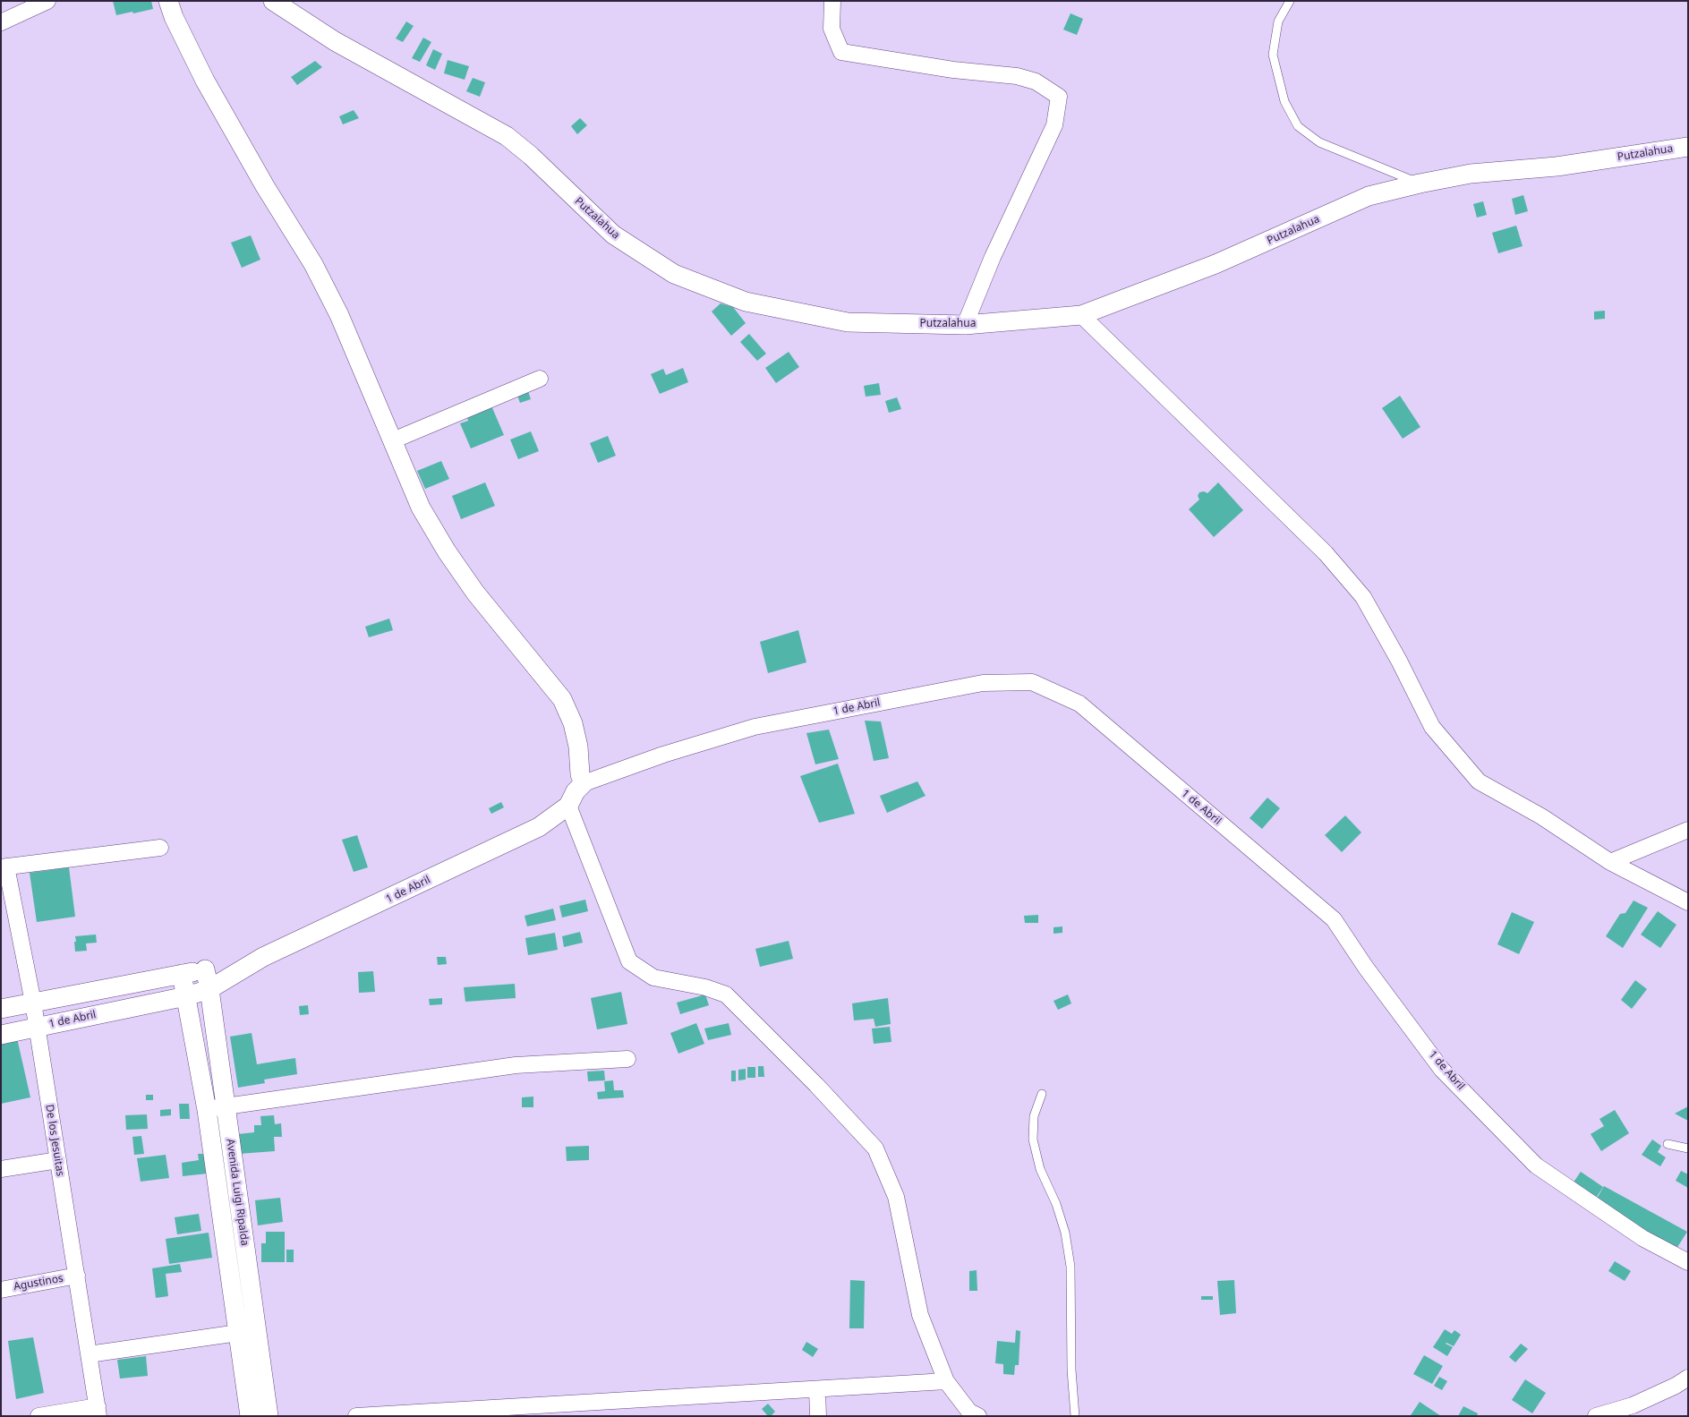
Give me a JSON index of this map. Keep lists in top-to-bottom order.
{
  "streets": {
    "street": [
      "Putzalahua",
      "1 de Abril",
      "De los Jesuitas",
      "Avenida Luigi Ripalda",
      "Agustinos"
    ]
  },
  "crossings": [
    ["1 de Abril", "De los Jesuitas"],
    ["1 de Abril", "Avenida Luigi Ripalda"],
    ["De los Jesuitas", "Agustinos"]
  ]
}
